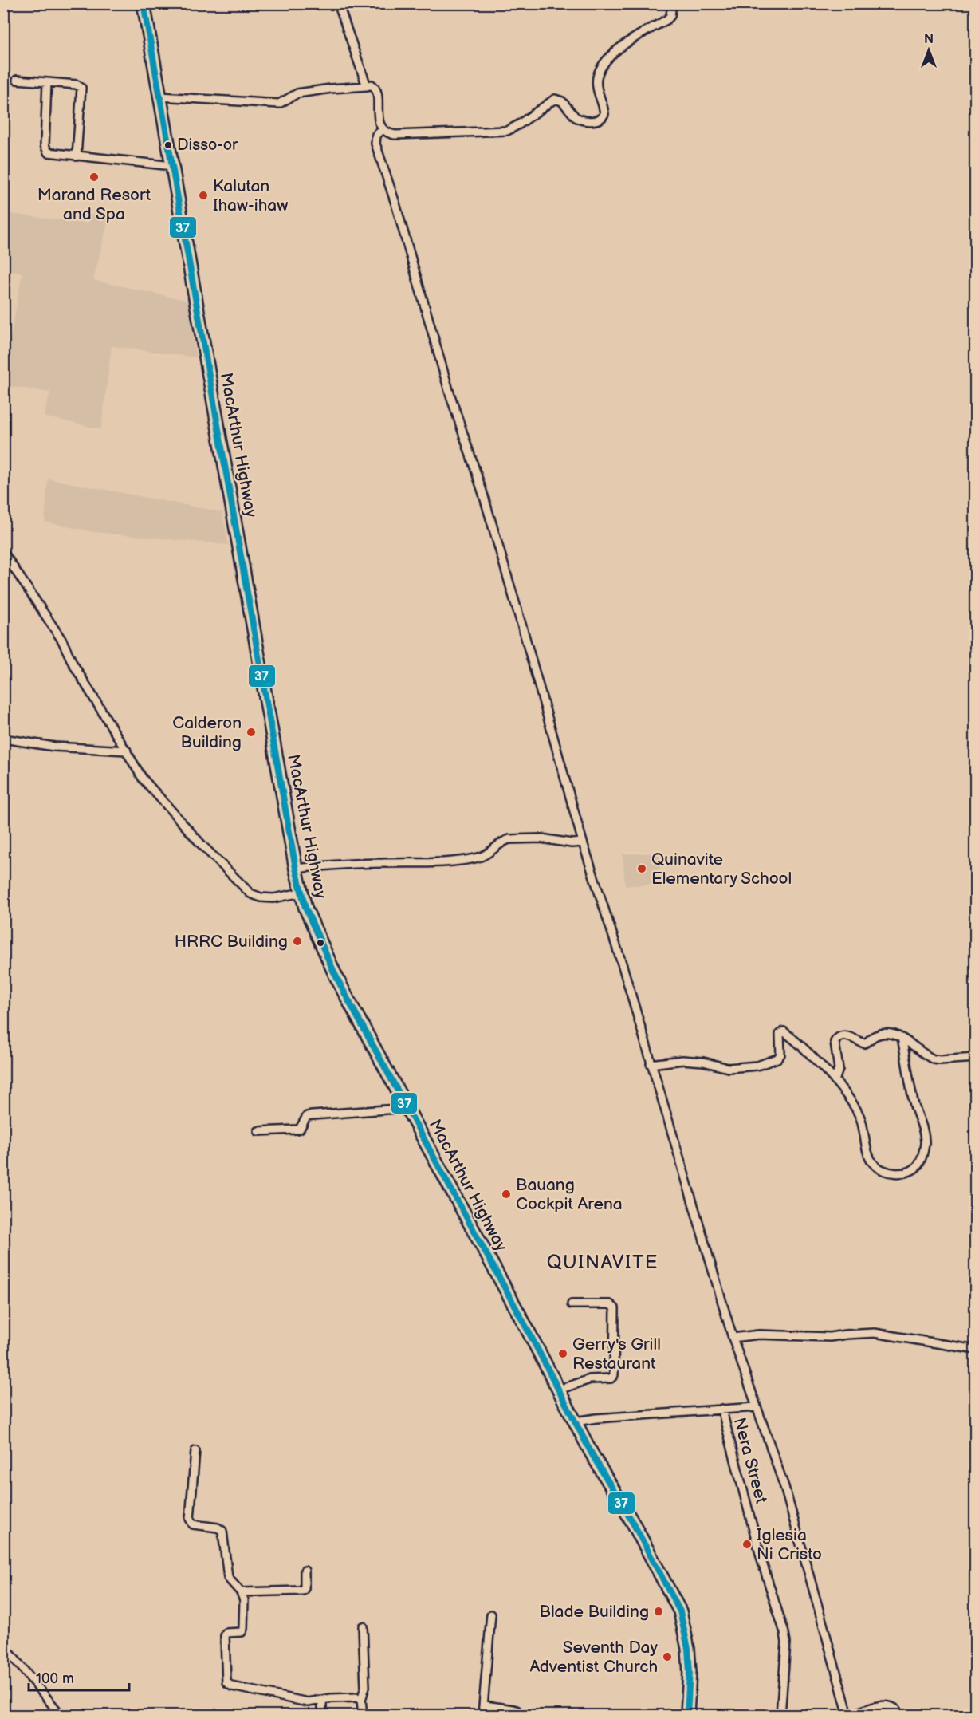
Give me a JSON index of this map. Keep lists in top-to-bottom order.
{
  "streets": {
    "highway": ["MacArthur Highway"],
    "street": ["Nera Street"]
  },
  "crossings": [
    ["MacArthur Highway", "Nera Street"]
  ],
  "districts": ["QUINAVITE"],
  "places": [
    "Disso-or",
    "Marand Resort and Spa",
    "Kalutan Ihaw-ihaw",
    "Calderon Building",
    "Quinavite Elementary School",
    "HRRC Building",
    "Bauang Cockpit Arena",
    "Gerry's Grill Restaurant",
    "Iglesia Ni Cristo",
    "Blade Building",
    "Seventh Day Adventist Church"
  ],
  "lines": ["transit line 37"],
  "scale_bar": "100 m",
  "north": "top"
}
